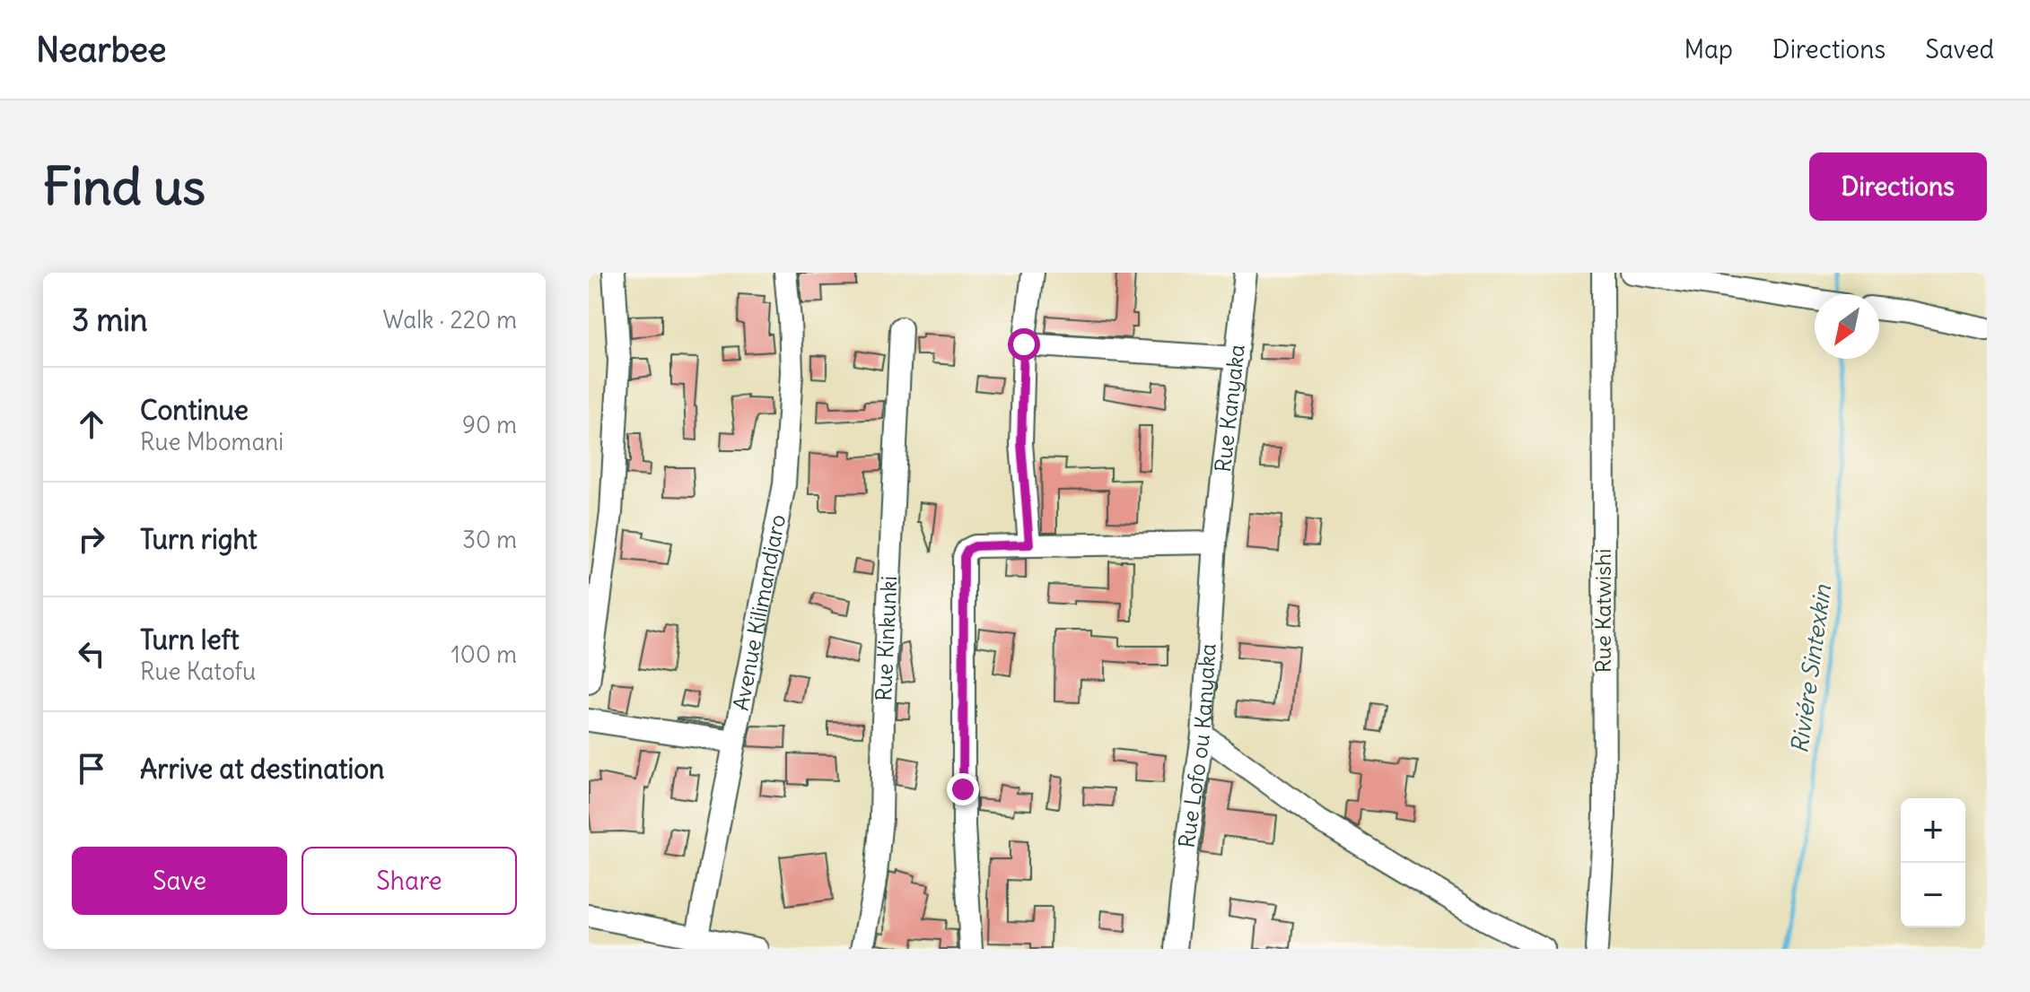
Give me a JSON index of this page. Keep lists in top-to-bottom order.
{
  "streets": {
    "street": [
      "Rue Kanyaka",
      "Rue Katwishi",
      "Avenue Kilimandjaro",
      "Rue Kinkunki",
      "Rue Lofo ou Kanyaka"
    ]
  },
  "crossings": [
    ["Rue Kanyaka", "Rue Lofo ou Kanyaka"]
  ],
  "water": ["Riviére Sintexkin"],
  "north": "bottom left",
  "page": {
    "header": "Nearbee",
    "nav": ["Map", "Directions", "Saved"],
    "buttons": [
      "Directions",
      ["Save", "Share"]
    ],
    "title": "Find us",
    "heading": ["3 min", "Walk · 220 m"],
    "list": [
      ["Continue", "Rue Mbomani", "90 m"],
      ["Turn right", "30 m"],
      ["Turn left", "Rue Katofu", "100 m"],
      "Arrive at destination"
    ],
    "map_buttons": ["+", "−"]
  }
}
